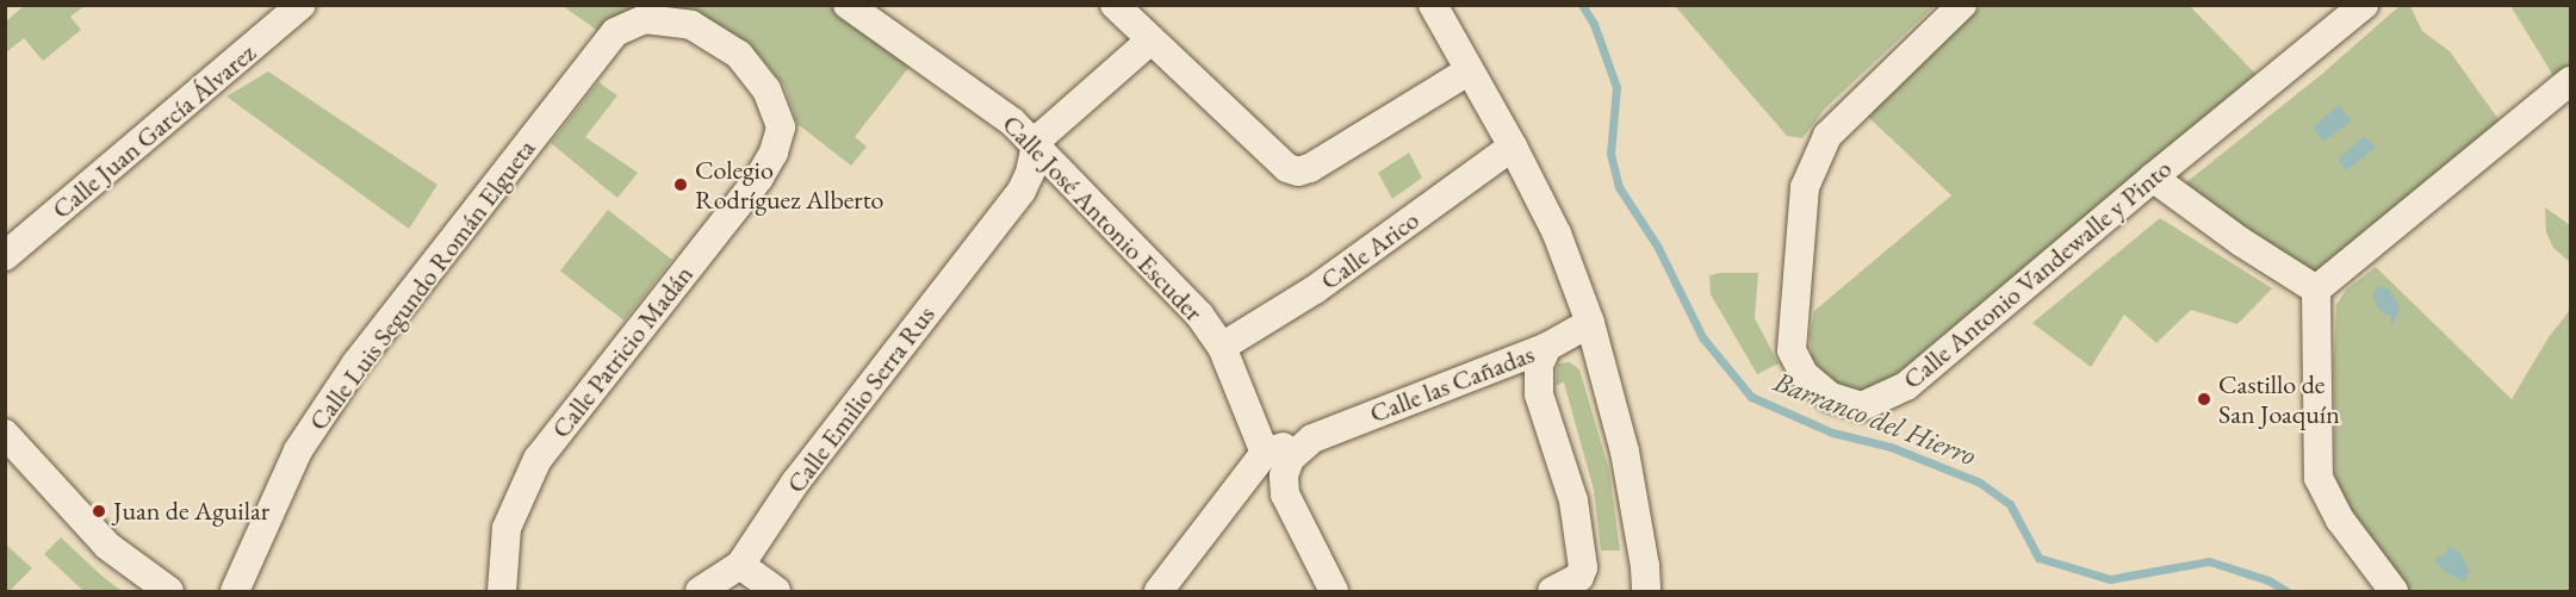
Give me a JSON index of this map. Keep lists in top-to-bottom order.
{
  "streets": {
    "street": [
      "Calle Juan García Álvarez",
      "Calle José Antonio Escuder",
      "Calle Arico",
      "Calle Antonio Vandewalle y Pinto",
      "Calle Luis Segundo Román Elgueta",
      "Calle Patricio Madán",
      "Calle las Cañadas",
      "Calle Emilio Serra Rus"
    ]
  },
  "crossings": [
    ["Calle José Antonio Escuder", "Calle Arico"],
    ["Calle José Antonio Escuder", "Calle las Cañadas"],
    ["Calle José Antonio Escuder", "Calle Emilio Serra Rus"],
    ["Calle Luis Segundo Román Elgueta", "Calle Patricio Madán"]
  ],
  "water": ["Barranco del Hierro"],
  "places": ["Colegio Rodríguez Alberto", "Castillo de San Joaquín", "Juan de Aguilar"]
}
